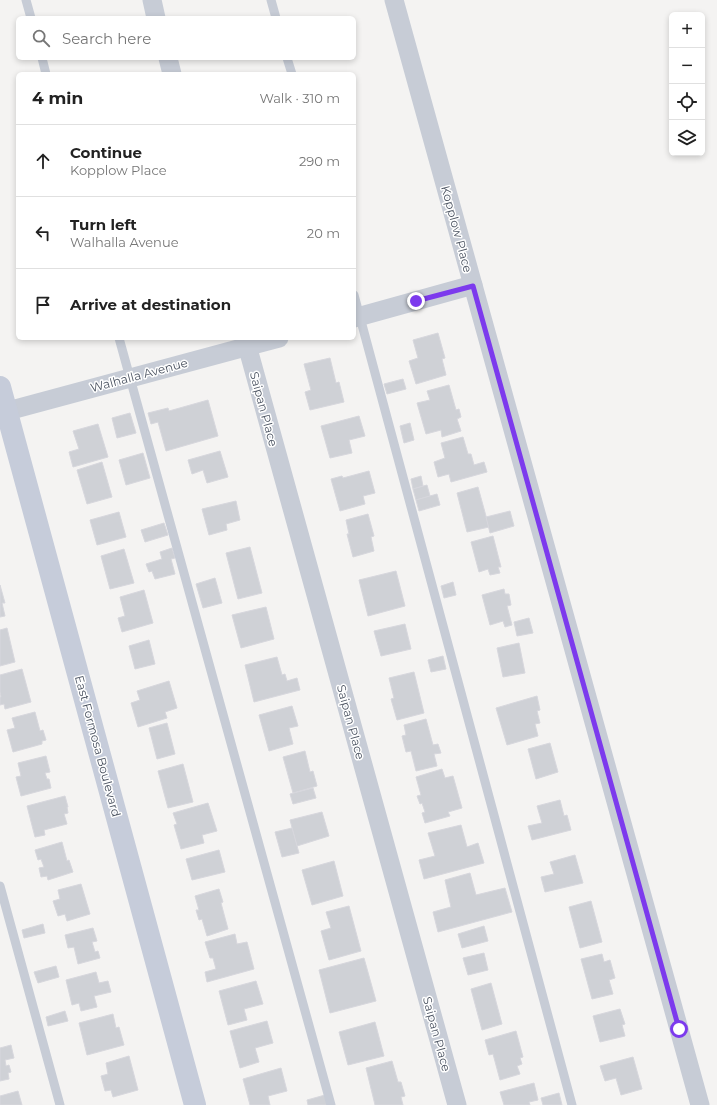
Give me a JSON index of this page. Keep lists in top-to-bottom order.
{
  "streets": {
    "street": [
      "Kopplow Place",
      "Walhalla Avenue",
      "Saipan Place",
      "East Formosa Boulevard"
    ]
  },
  "crossings": [
    ["Walhalla Avenue", "Saipan Place"],
    ["Walhalla Avenue", "East Formosa Boulevard"]
  ],
  "page": {
    "map_buttons": ["+", "−"],
    "search": "Search here",
    "heading": ["4 min", "Walk · 310 m"],
    "list": [
      ["Continue", "Kopplow Place", "290 m"],
      ["Turn left", "Walhalla Avenue", "20 m"],
      "Arrive at destination"
    ]
  }
}
